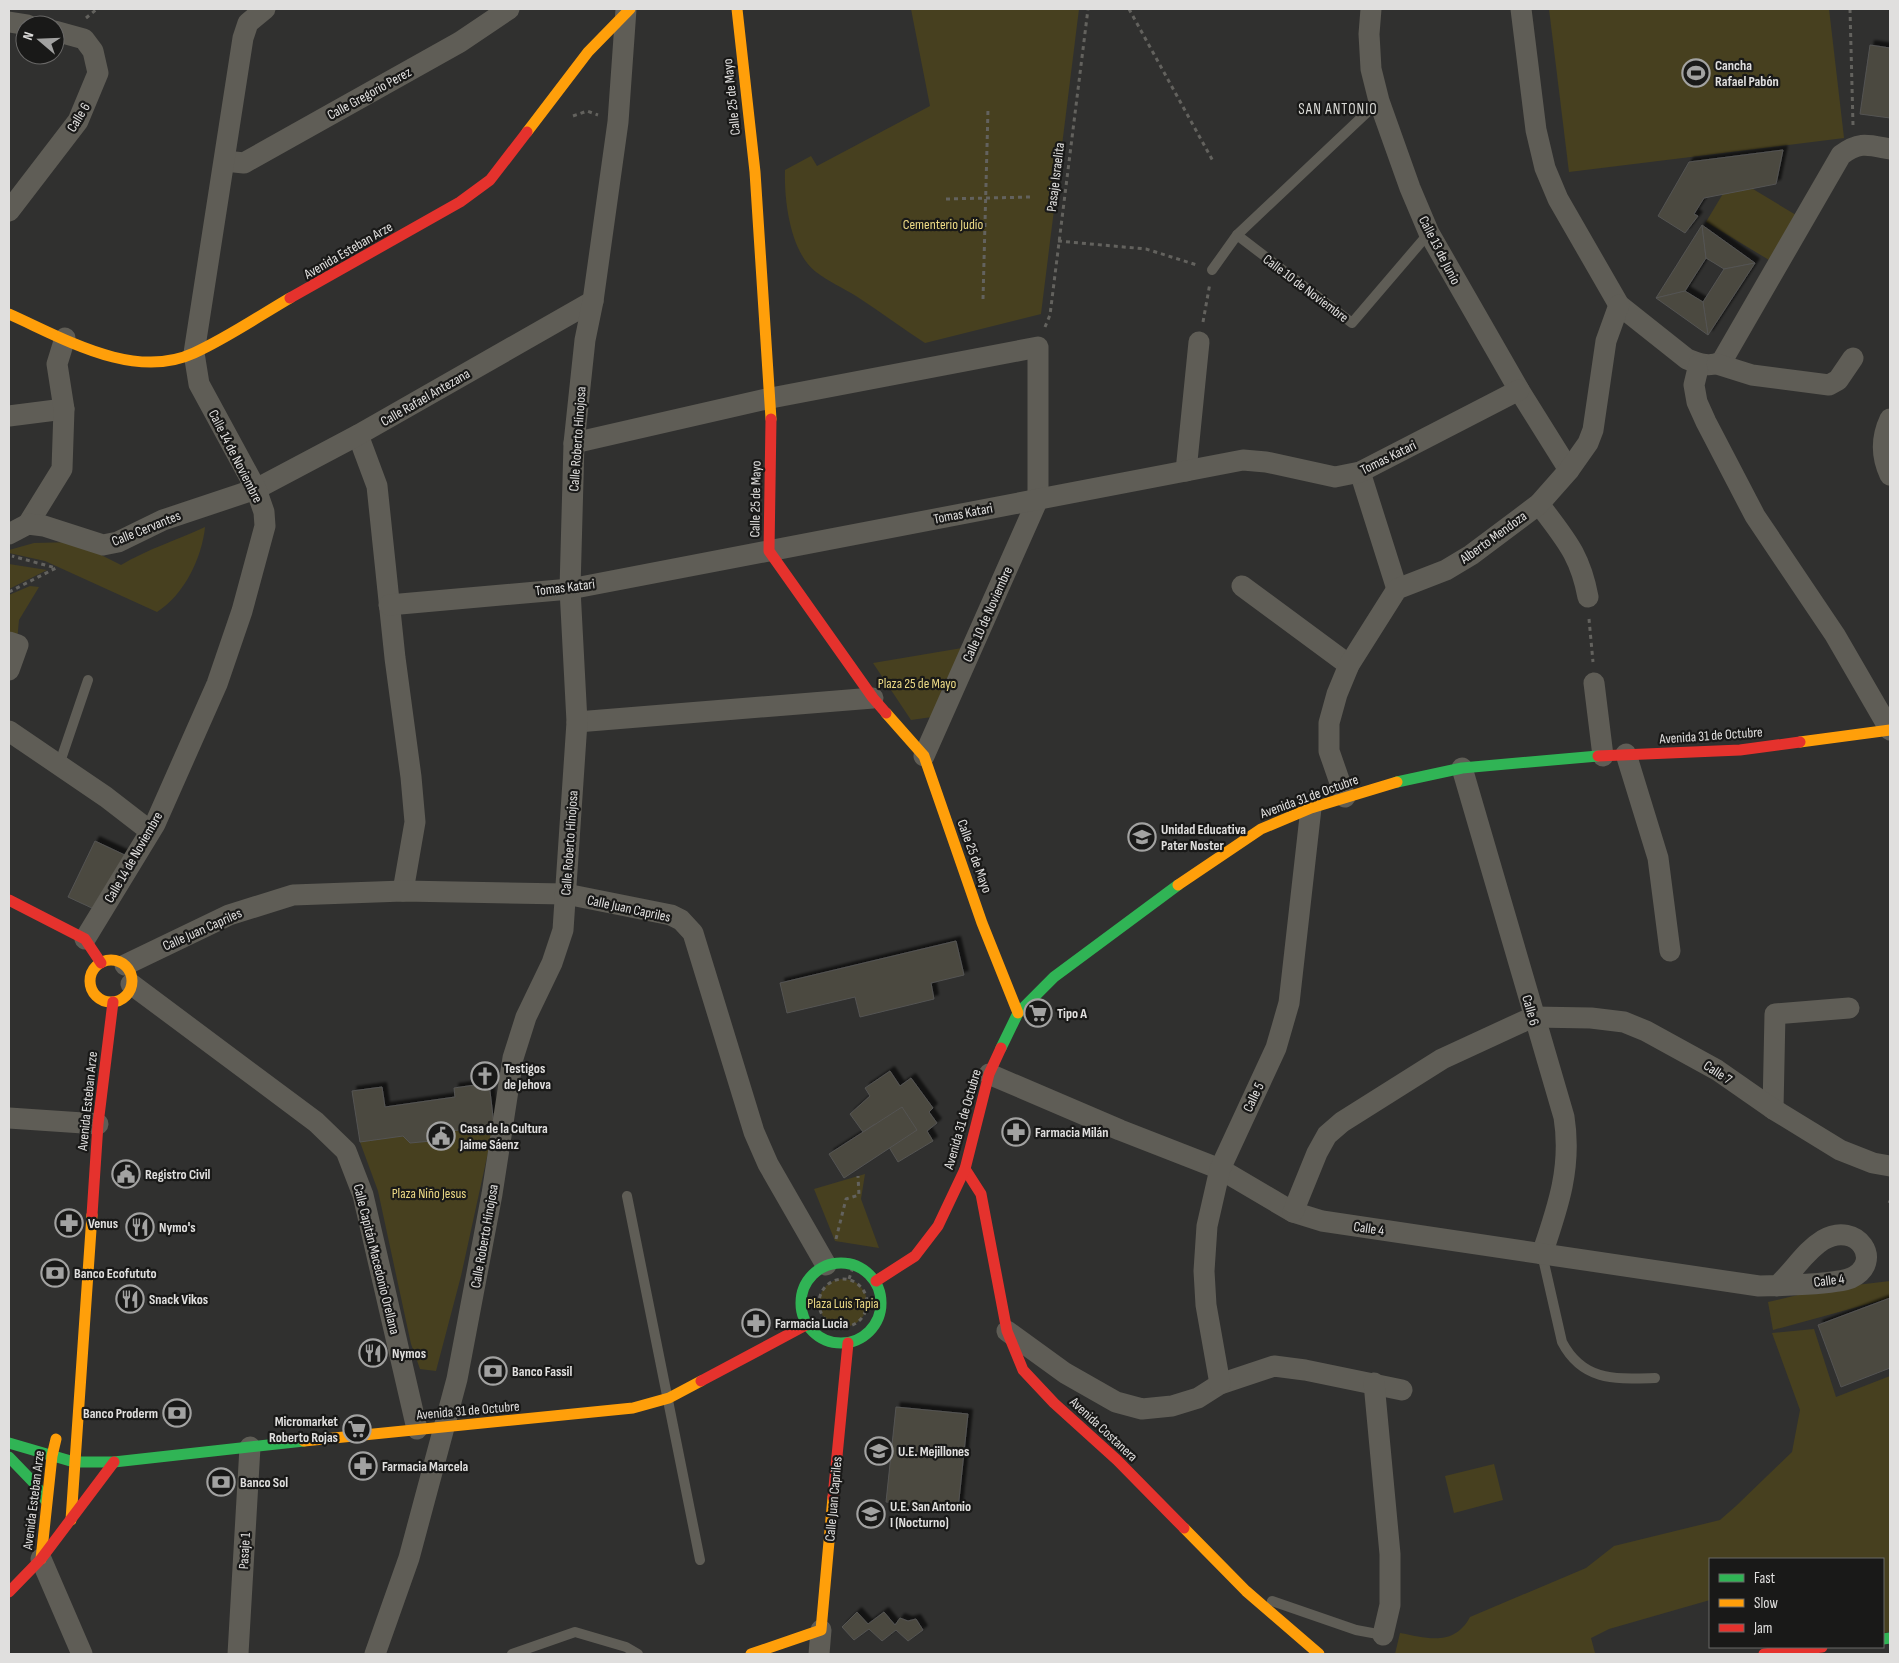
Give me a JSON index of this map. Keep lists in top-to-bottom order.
{
  "streets": {
    "main road": [
      "Calle 25 de Mayo",
      "Avenida Esteban Arze",
      "Avenida 31 de Octubre",
      "Calle Juan Capriles",
      "Avenida Costanera"
    ],
    "street": [
      "Calle Gregorio Perez",
      "Calle 6",
      "Calle 13 de Junio",
      "Calle 10 de Noviembre",
      "Calle Rafael Antezana",
      "Calle Roberto Hinojosa",
      "Calle 14 de Noviembre",
      "Tomas Katari",
      "Calle Cervantes",
      "Alberto Mendoza",
      "Calle 7",
      "Calle 5",
      "Calle 4",
      "Calle Capitán Macedonio Orellana",
      "Pasaje 1"
    ],
    "path": ["Pasaje Israelita"]
  },
  "crossings": [
    ["Calle Gregorio Perez", "Calle 14 de Noviembre"],
    ["Calle 25 de Mayo", "Calle 10 de Noviembre"],
    ["Calle 25 de Mayo", "Tomas Katari"],
    ["Calle 25 de Mayo", "Avenida 31 de Octubre"],
    ["Calle 6", "Avenida 31 de Octubre"],
    ["Calle 6", "Calle 7"],
    ["Calle 6", "Calle 4"],
    ["Avenida Esteban Arze", "Calle Roberto Hinojosa"],
    ["Avenida Esteban Arze", "Calle 14 de Noviembre"],
    ["Avenida Esteban Arze", "Avenida 31 de Octubre"],
    ["Avenida Esteban Arze", "Calle Juan Capriles"],
    ["Avenida Esteban Arze", "Calle Capitán Macedonio Orellana"],
    ["Calle 13 de Junio", "Calle 10 de Noviembre"],
    ["Calle 13 de Junio", "Tomas Katari"],
    ["Calle 13 de Junio", "Alberto Mendoza"],
    ["Calle 10 de Noviembre", "Tomas Katari"],
    ["Calle Rafael Antezana", "Calle Roberto Hinojosa"],
    ["Calle Rafael Antezana", "Calle 14 de Noviembre"],
    ["Calle Rafael Antezana", "Calle Cervantes"],
    ["Calle Roberto Hinojosa", "Tomas Katari"],
    ["Calle Roberto Hinojosa", "Avenida 31 de Octubre"],
    ["Calle Roberto Hinojosa", "Calle Juan Capriles"],
    ["Calle 14 de Noviembre", "Calle Cervantes"],
    ["Avenida 31 de Octubre", "Calle 5"],
    ["Avenida 31 de Octubre", "Calle 4"],
    ["Avenida 31 de Octubre", "Calle Capitán Macedonio Orellana"],
    ["Avenida 31 de Octubre", "Avenida Costanera"],
    ["Avenida 31 de Octubre", "Pasaje 1"],
    ["Calle Juan Capriles", "Calle Capitán Macedonio Orellana"],
    ["Calle 5", "Calle 4"]
  ],
  "districts": ["SAN ANTONIO"],
  "parks": [
    "Cementerio Judío",
    "Plaza 25 de Mayo",
    "Plaza Niño Jesus",
    "Plaza Luis Tapia"
  ],
  "places": {
    "sports": ["Cancha Rafael Pabón"],
    "school or university": ["Unidad Educativa Pater Noster", "U.E. Mejillones", "U.E. San Antonio I (Nocturno)"],
    "supermarket": ["Tipo A", "Micromarket Roberto Rojas"],
    "church": ["Testigos de Jehova"],
    "pharmacy": [
      "Farmacia Milán",
      "Venus",
      "Farmacia Lucia",
      "Farmacia Marcela"
    ],
    "public building": ["Casa de la Cultura Jaime Sáenz", "Registro Civil"],
    "restaurant": ["Nymo's", "Snack Vikos", "Nymos"],
    "bank": [
      "Banco Ecofututo",
      "Banco Fassil",
      "Banco Proderm",
      "Banco Sol"
    ]
  },
  "legend": ["Fast", "Slow", "Jam"],
  "north": "left"
}
